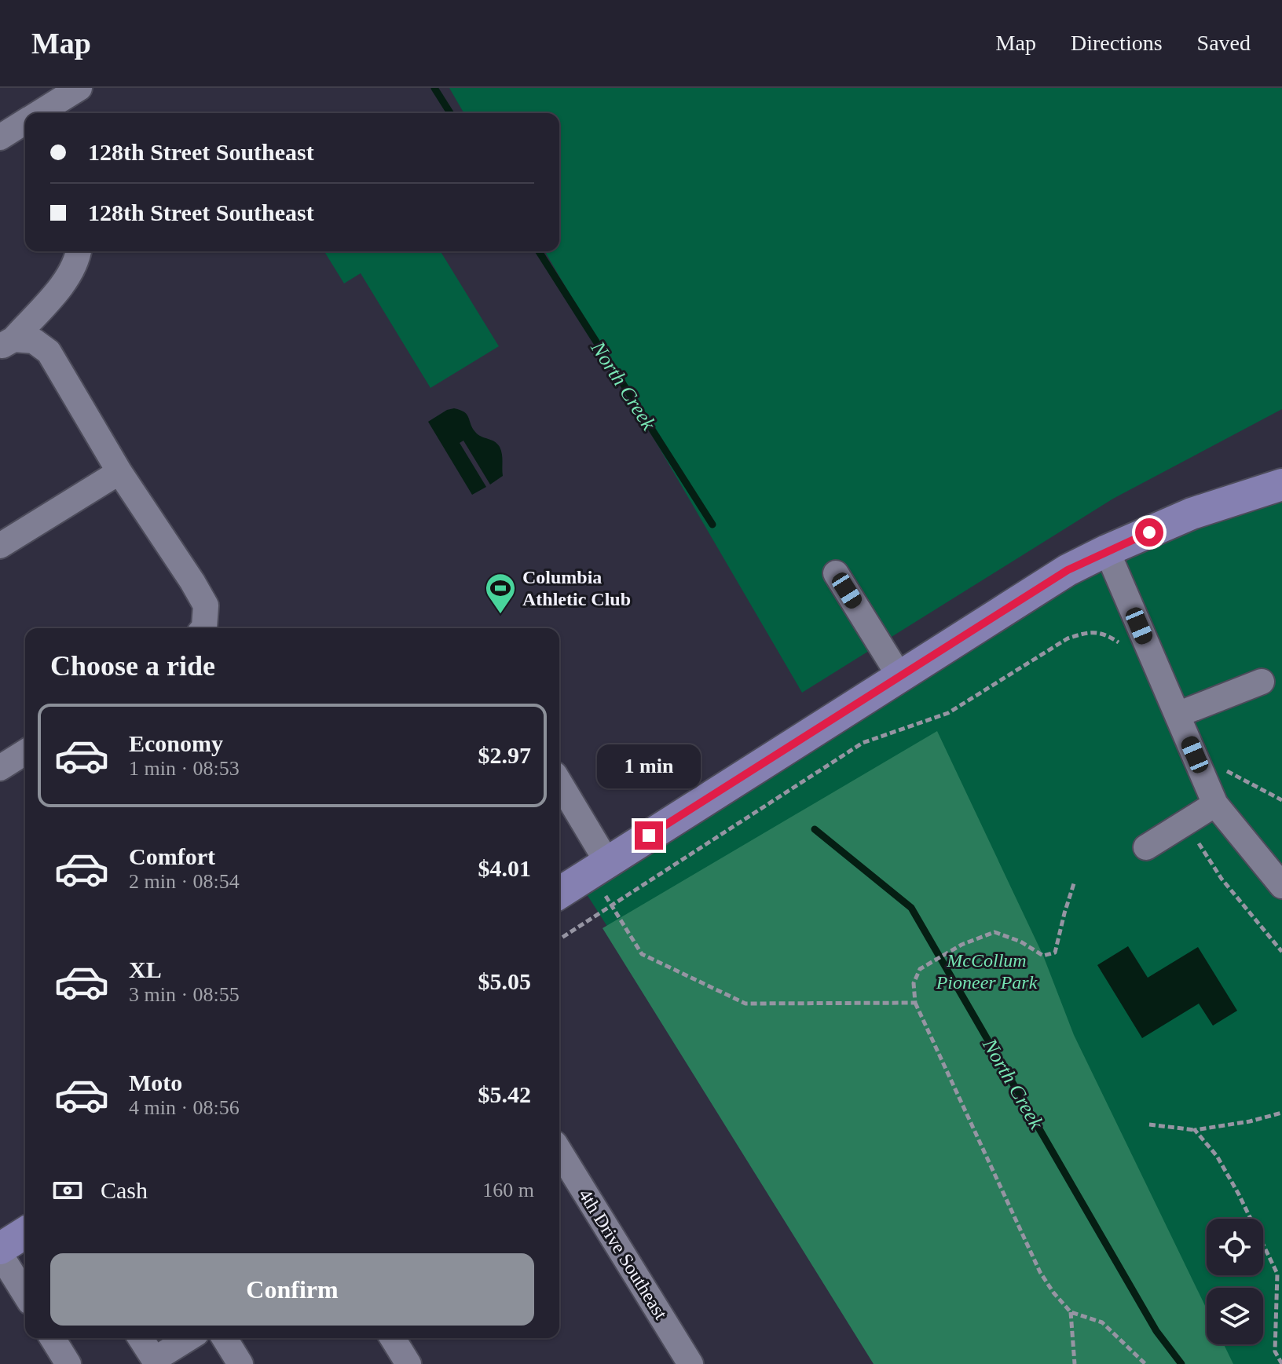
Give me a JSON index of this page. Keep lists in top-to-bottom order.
{
  "streets": {
    "street": ["4th Drive Southeast"]
  },
  "water": ["North Creek"],
  "parks": ["McCollum Pioneer Park"],
  "places": {
    "sports": ["Columbia Athletic Club"]
  },
  "page": {
    "header": "Map",
    "nav": ["Map", "Directions", "Saved"],
    "banner": ["128th Street Southeast", "128th Street Southeast"],
    "heading": "Choose a ride",
    "list": [
      {
        "name": "Economy",
        "note": "1 min · 08:53",
        "value": "$2.97"
      },
      {
        "name": "Comfort",
        "note": "2 min · 08:54",
        "value": "$4.01"
      },
      {
        "name": "XL",
        "note": "3 min · 08:55",
        "value": "$5.05"
      },
      {
        "name": "Moto",
        "note": "4 min · 08:56",
        "value": "$5.42"
      }
    ],
    "bubble": "1 min",
    "pay": ["Cash", "160 m"],
    "buttons": "Confirm"
  }
}
